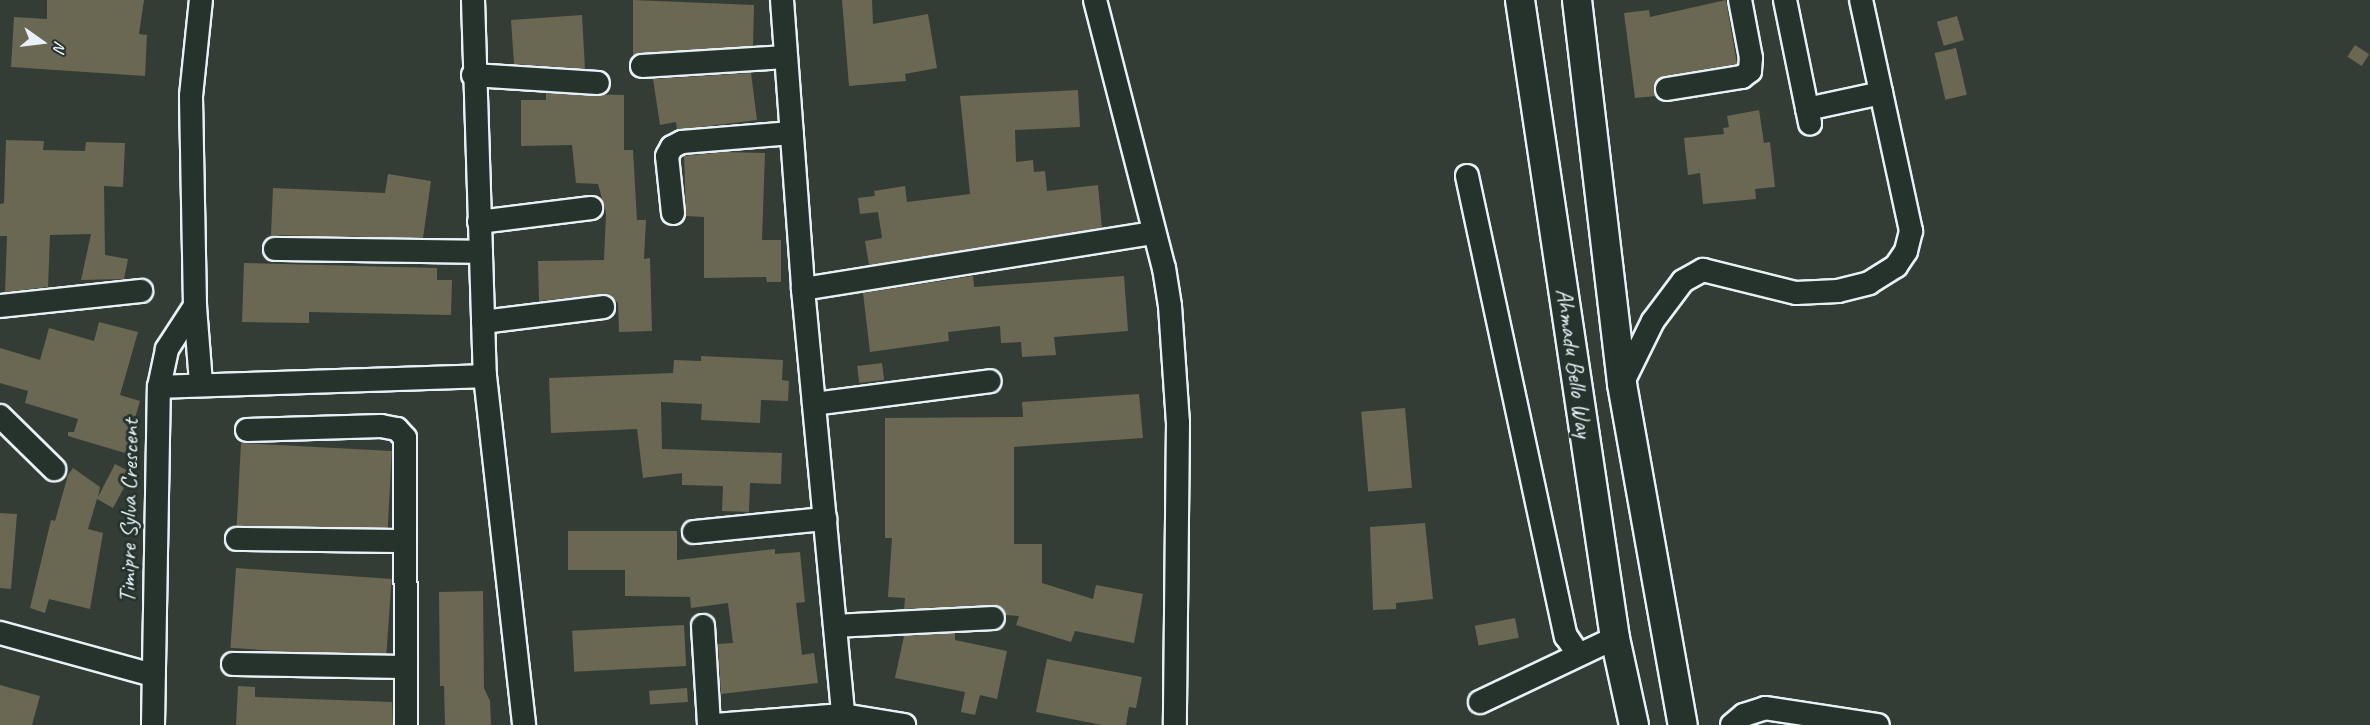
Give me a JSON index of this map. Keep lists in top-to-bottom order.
{
  "streets": {
    "main road": ["Ahmadu Bello Way"],
    "street": ["Timipre Sylva Crescent"]
  },
  "north": "right"
}
